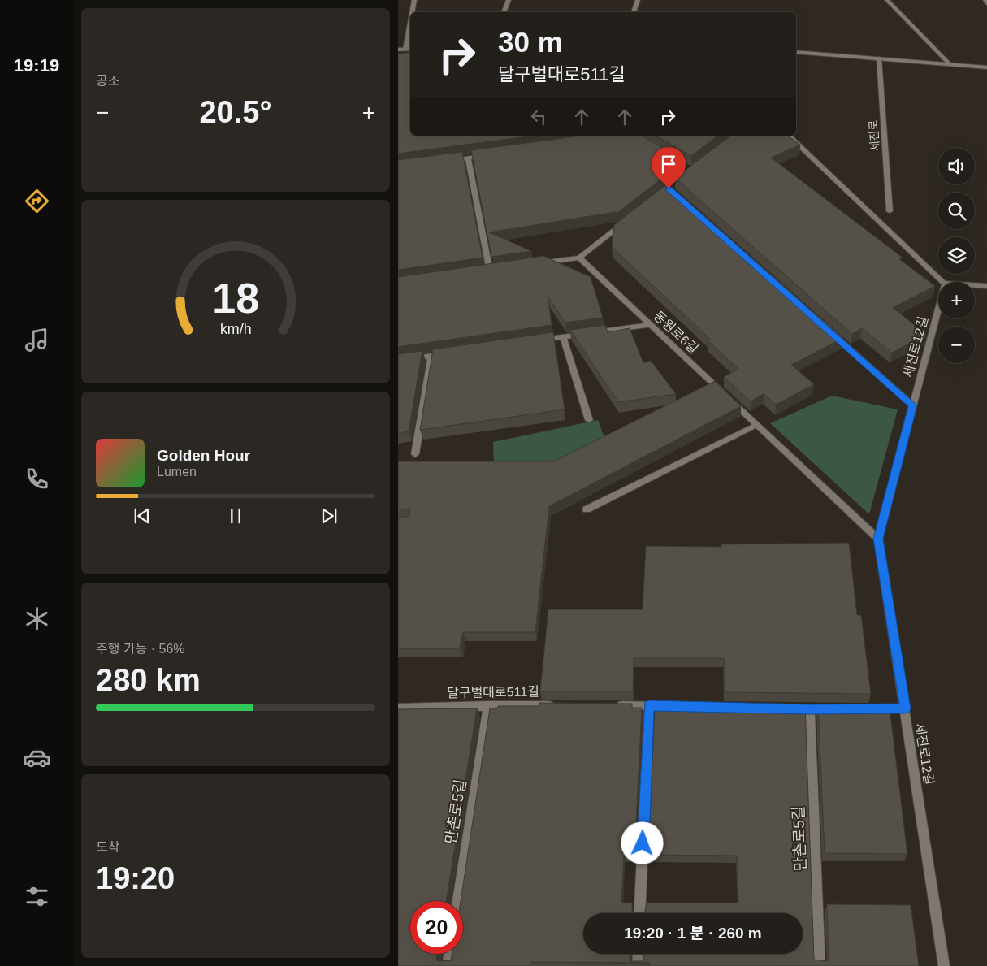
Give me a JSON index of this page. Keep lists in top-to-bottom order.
{
  "streets": {
    "street": [
      "세진로",
      "동원로6길",
      "세진로12길",
      "달구벌대로511길",
      "만촌로5길"
    ]
  },
  "crossings": [
    ["동원로6길", "세진로12길"],
    ["달구벌대로511길", "만촌로5길"]
  ],
  "page": {
    "tabs": "19:19",
    "tile": [
      "공조",
      ["주행 가능 · 56%", "280 km"],
      ["도착", "19:20"]
    ],
    "turn": ["30 m", "달구벌대로511길"],
    "heat": ["−", "20.5°", "+"],
    "map_buttons": ["+", "−"],
    "song": ["Golden Hour", "Lumen"],
    "limit": "20",
    "trip": "19:20 · 1 분 · 260 m",
    "gauge": ["18", "km/h"]
  }
}
